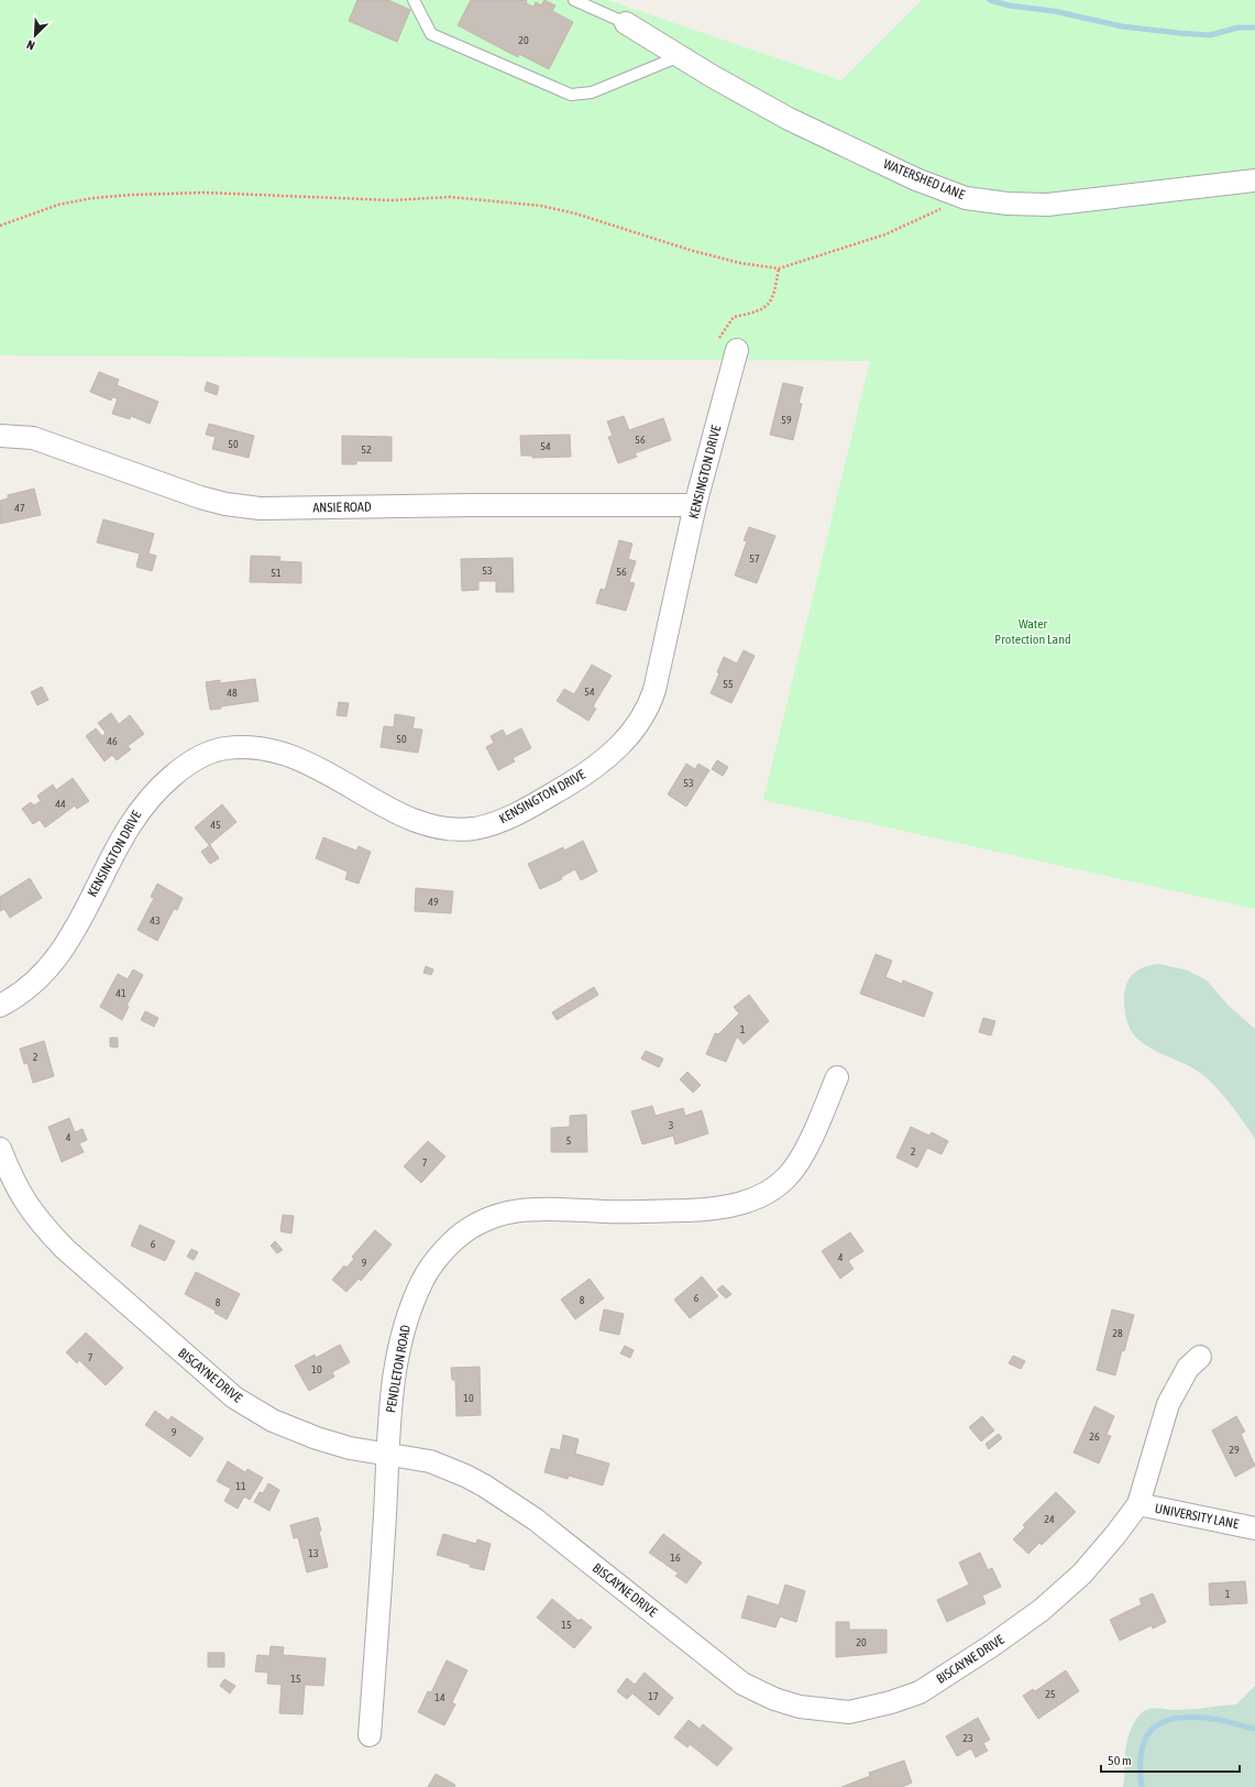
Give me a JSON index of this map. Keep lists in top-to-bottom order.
{
  "streets": {
    "street": [
      "WATERSHED LANE",
      "KENSINGTON DRIVE",
      "ANSIE ROAD",
      "PENDLETON ROAD",
      "BISCAYNE DRIVE",
      "UNIVERSITY LANE"
    ]
  },
  "crossings": [
    ["KENSINGTON DRIVE", "ANSIE ROAD"],
    ["PENDLETON ROAD", "BISCAYNE DRIVE"],
    ["BISCAYNE DRIVE", "UNIVERSITY LANE"]
  ],
  "parks": ["Water Protection Land"],
  "house_numbers": [
    "20",
    "59",
    "56",
    "50",
    "54",
    "52",
    "47",
    "57",
    "53",
    "56",
    "51",
    "55",
    "54",
    "48",
    "50",
    "46",
    "53",
    "44",
    "45",
    "49",
    "43",
    "41",
    "1",
    "2",
    "3",
    "4",
    "5",
    "2",
    "7",
    "6",
    "4",
    "9",
    "6",
    "8",
    "8",
    "28",
    "7",
    "10",
    "10",
    "9",
    "26",
    "29",
    "11",
    "24",
    "13",
    "16",
    "1",
    "15",
    "20",
    "15",
    "25",
    "17",
    "14",
    "23"
  ],
  "scale_bar": "50 m",
  "north": "bottom left"
}
